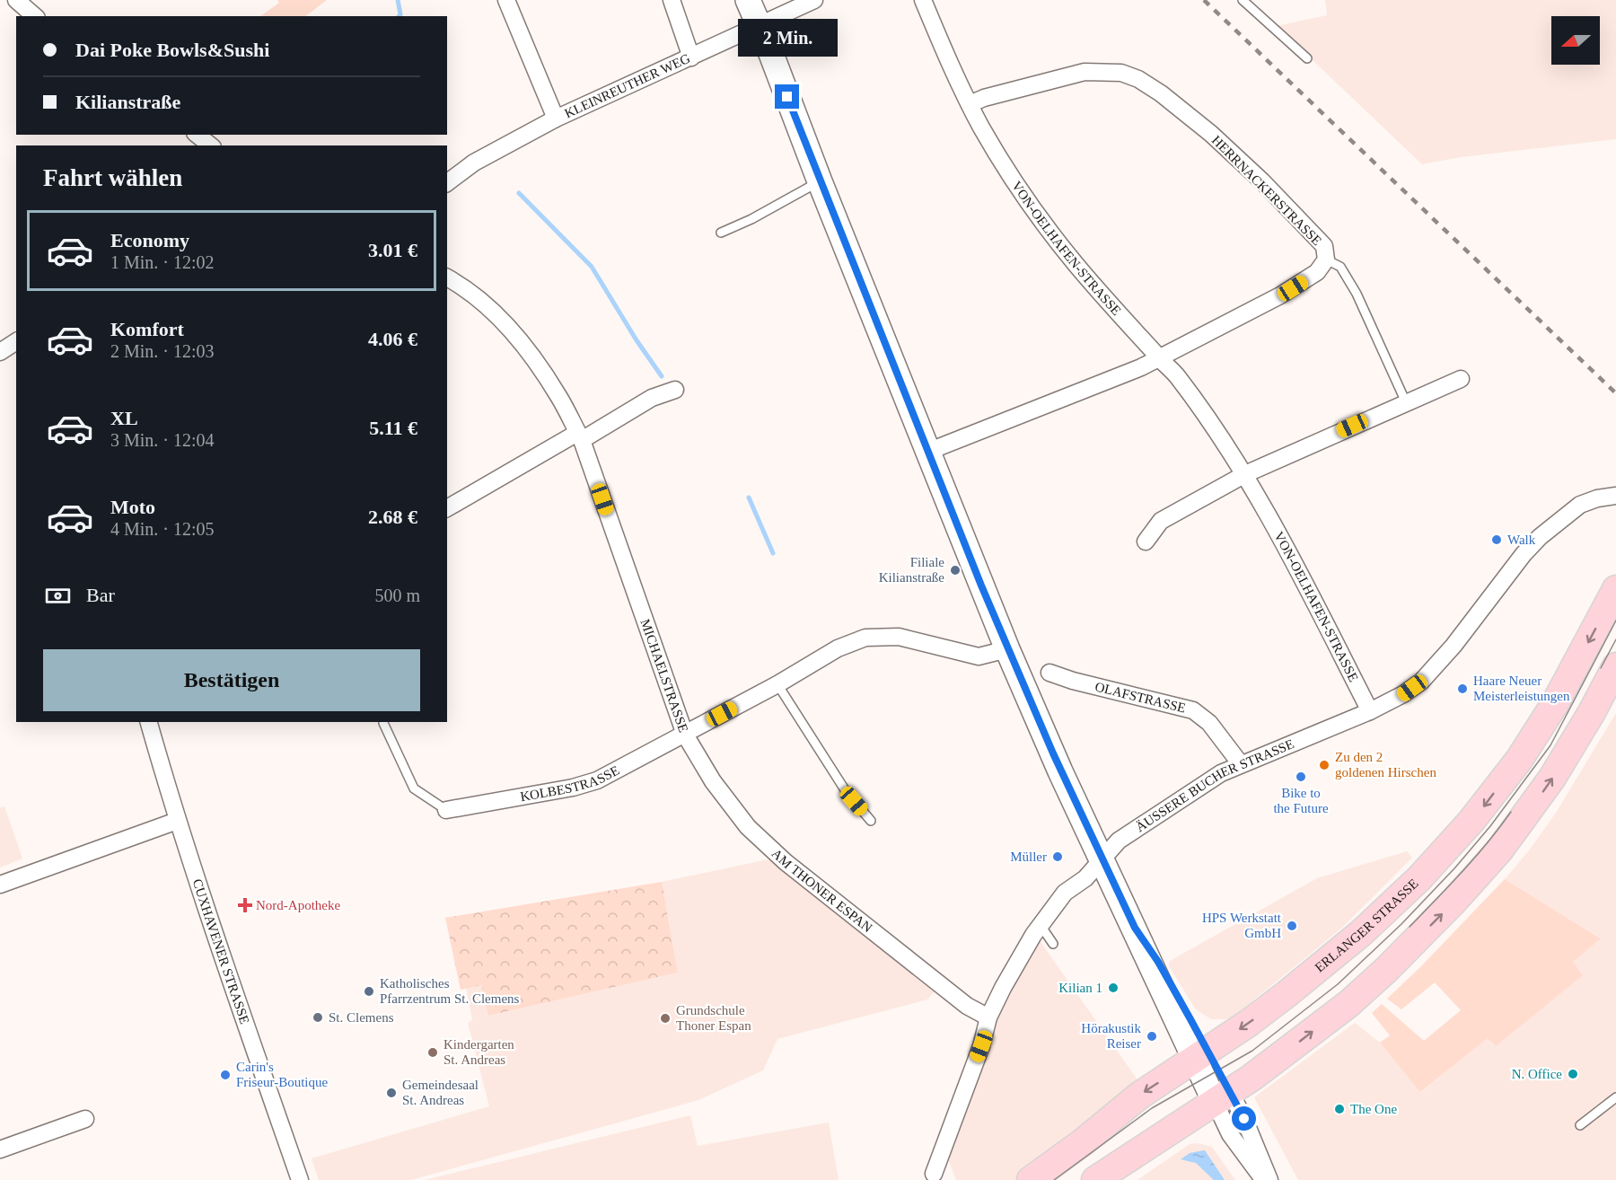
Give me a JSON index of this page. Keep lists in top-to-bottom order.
{
  "streets": {
    "main road": ["ERLANGER STRASSE"],
    "street": [
      "KLEINREUTHER WEG",
      "HERRNACKERSTRASSE",
      "VON-OELHAFEN-STRASSE",
      "MICHAELSTRASSE",
      "OLAFSTRASSE",
      "KOLBESTRASSE",
      "ÄUSSERE BUCHER STRASSE",
      "AM THONER ESPAN",
      "CUXHAVENER STRASSE"
    ]
  },
  "crossings": [
    ["HERRNACKERSTRASSE", "VON-OELHAFEN-STRASSE"],
    ["VON-OELHAFEN-STRASSE", "ÄUSSERE BUCHER STRASSE"],
    ["MICHAELSTRASSE", "KOLBESTRASSE"],
    ["MICHAELSTRASSE", "AM THONER ESPAN"],
    ["OLAFSTRASSE", "ÄUSSERE BUCHER STRASSE"],
    ["KOLBESTRASSE", "AM THONER ESPAN"],
    ["ÄUSSERE BUCHER STRASSE", "AM THONER ESPAN"]
  ],
  "places": {
    "other": [
      "Walk",
      "Filiale Kilianstraße",
      "Haare Neuer Meisterleistungen",
      "Zu den 2 goldenen Hirschen",
      "Bike to the Future",
      "Müller",
      "HPS Werkstatt GmbH",
      "Kilian 1",
      "Katholisches Pfarrzentrum St. Clemens",
      "St. Clemens",
      "Grundschule Thoner Espan",
      "Hörakustik Reiser",
      "Kindergarten St. Andreas",
      "N. Office",
      "Carin's Friseur-Boutique",
      "Gemeindesaal St. Andreas",
      "The One"
    ],
    "health": ["Nord-Apotheke"]
  },
  "north": "left",
  "page": {
    "banner": ["Dai Poke Bowls&Sushi", "Kilianstraße"],
    "bubble": "2 Min.",
    "heading": "Fahrt wählen",
    "list": [
      {
        "name": "Economy",
        "note": "1 Min. · 12:02",
        "value": "3.01 €"
      },
      {
        "name": "Komfort",
        "note": "2 Min. · 12:03",
        "value": "4.06 €"
      },
      {
        "name": "XL",
        "note": "3 Min. · 12:04",
        "value": "5.11 €"
      },
      {
        "name": "Moto",
        "note": "4 Min. · 12:05",
        "value": "2.68 €"
      }
    ],
    "pay": ["Bar", "500 m"],
    "buttons": "Bestätigen"
  }
}
